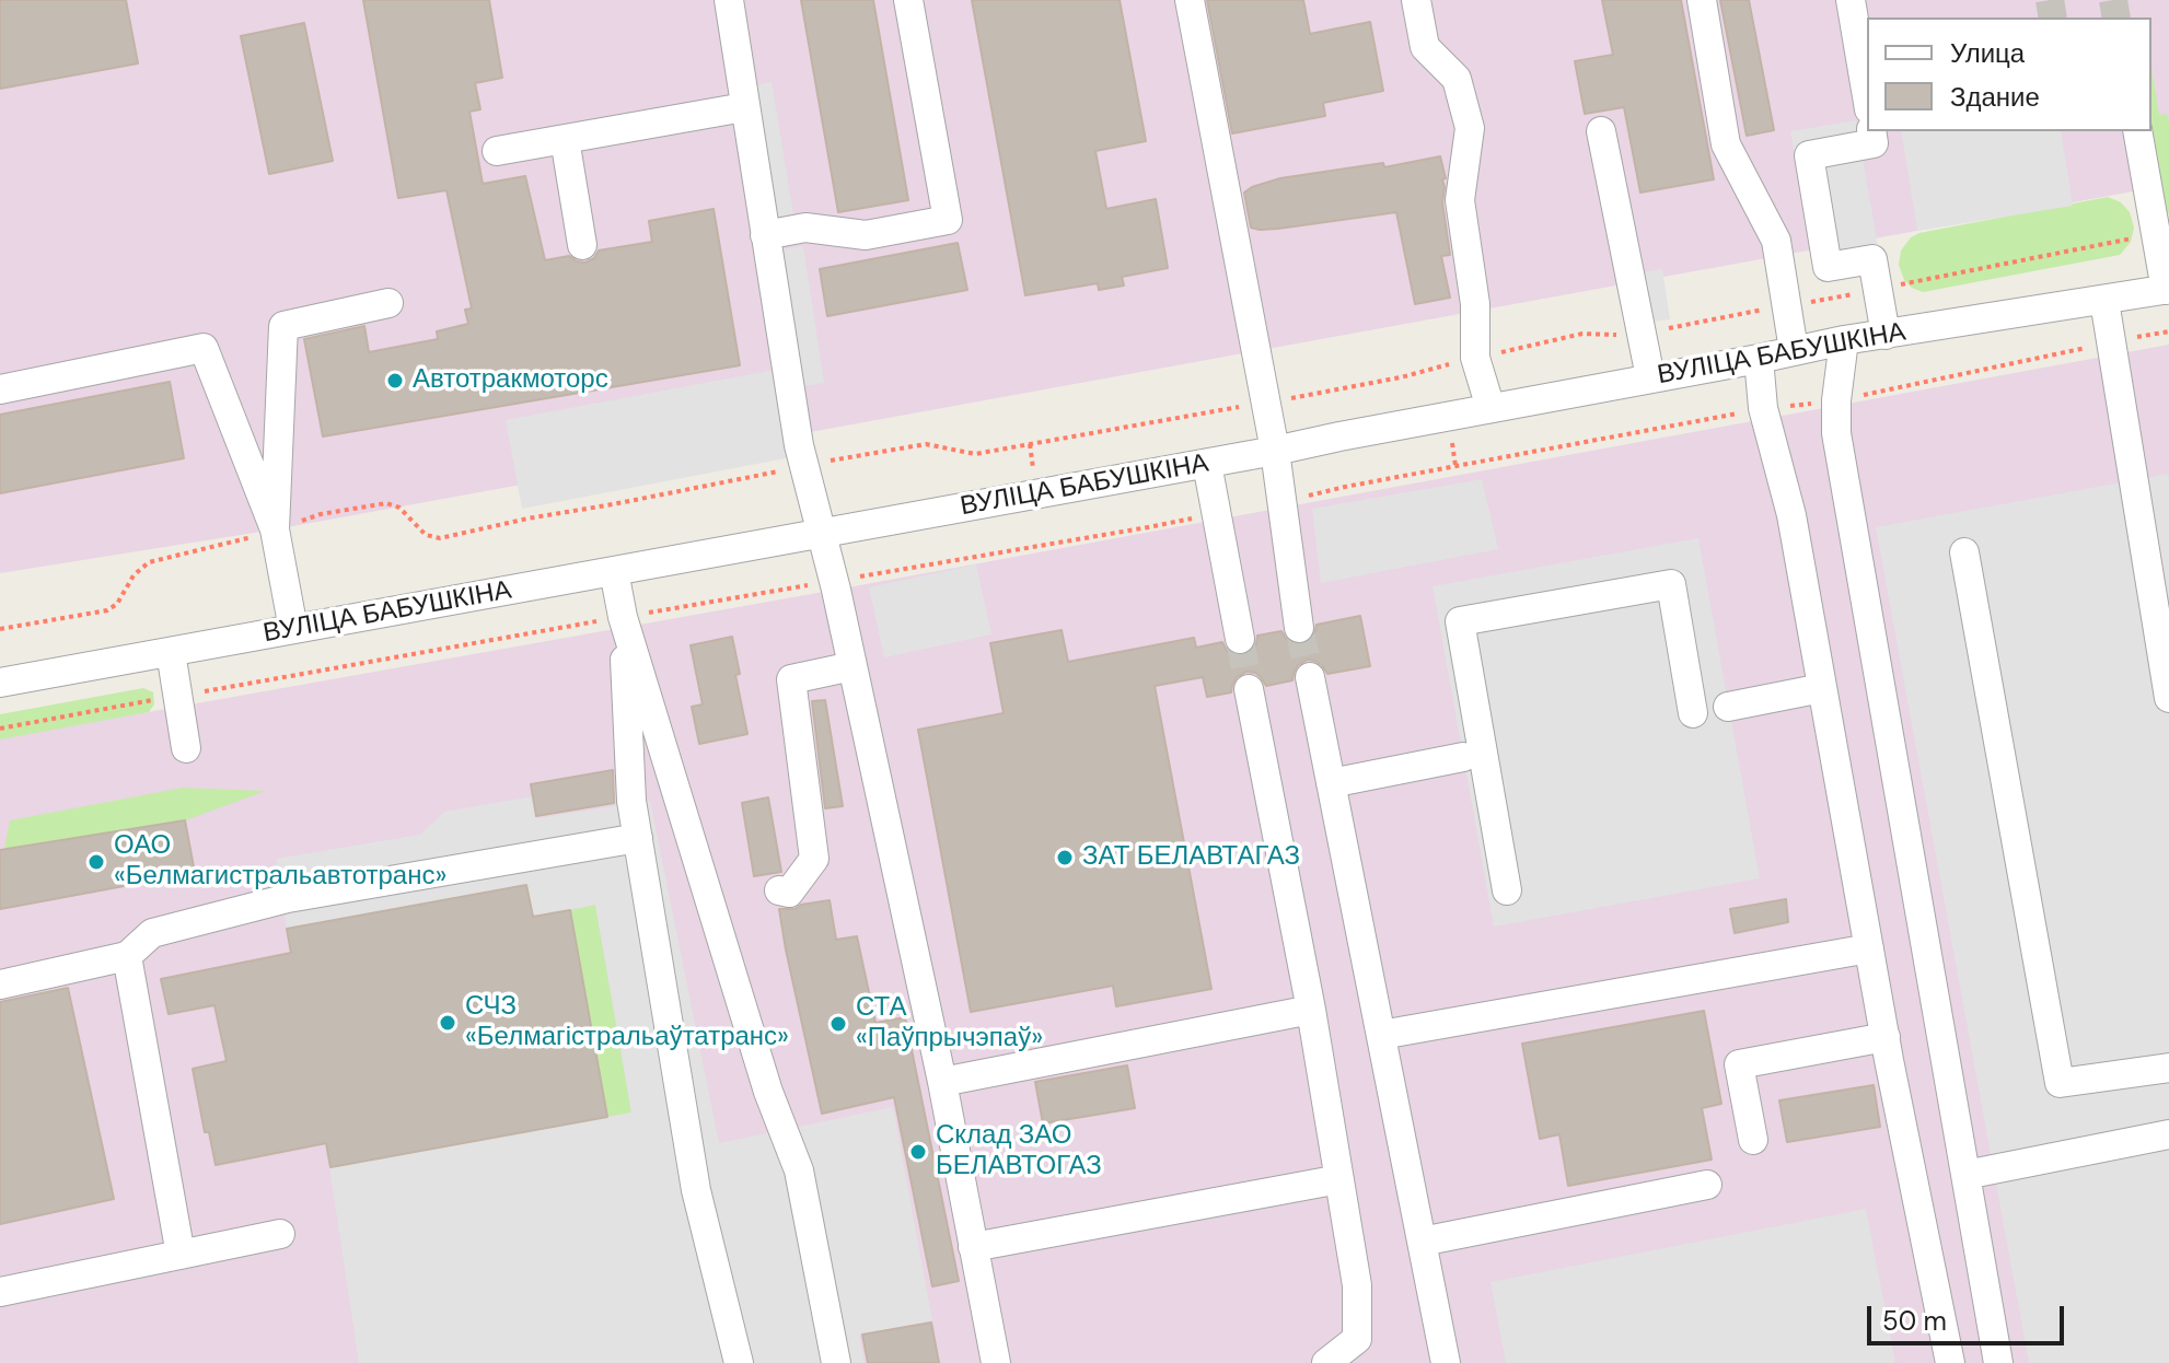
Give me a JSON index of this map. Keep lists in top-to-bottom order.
{
  "streets": {
    "street": ["ВУЛІЦА БАБУШКІНА"]
  },
  "places": [
    "Автотракмоторс",
    "ЗАТ БЕЛАВТАГАЗ",
    "ОАО «Белмагистральавтотранс»",
    "СЧЗ «Белмагістральаўтатранс»",
    "СТА «Паўпрычэпаў»",
    "Склад ЗАО БЕЛАВТОГАЗ"
  ],
  "legend": ["Улица", "Здание"],
  "scale_bar": "50 m"
}
